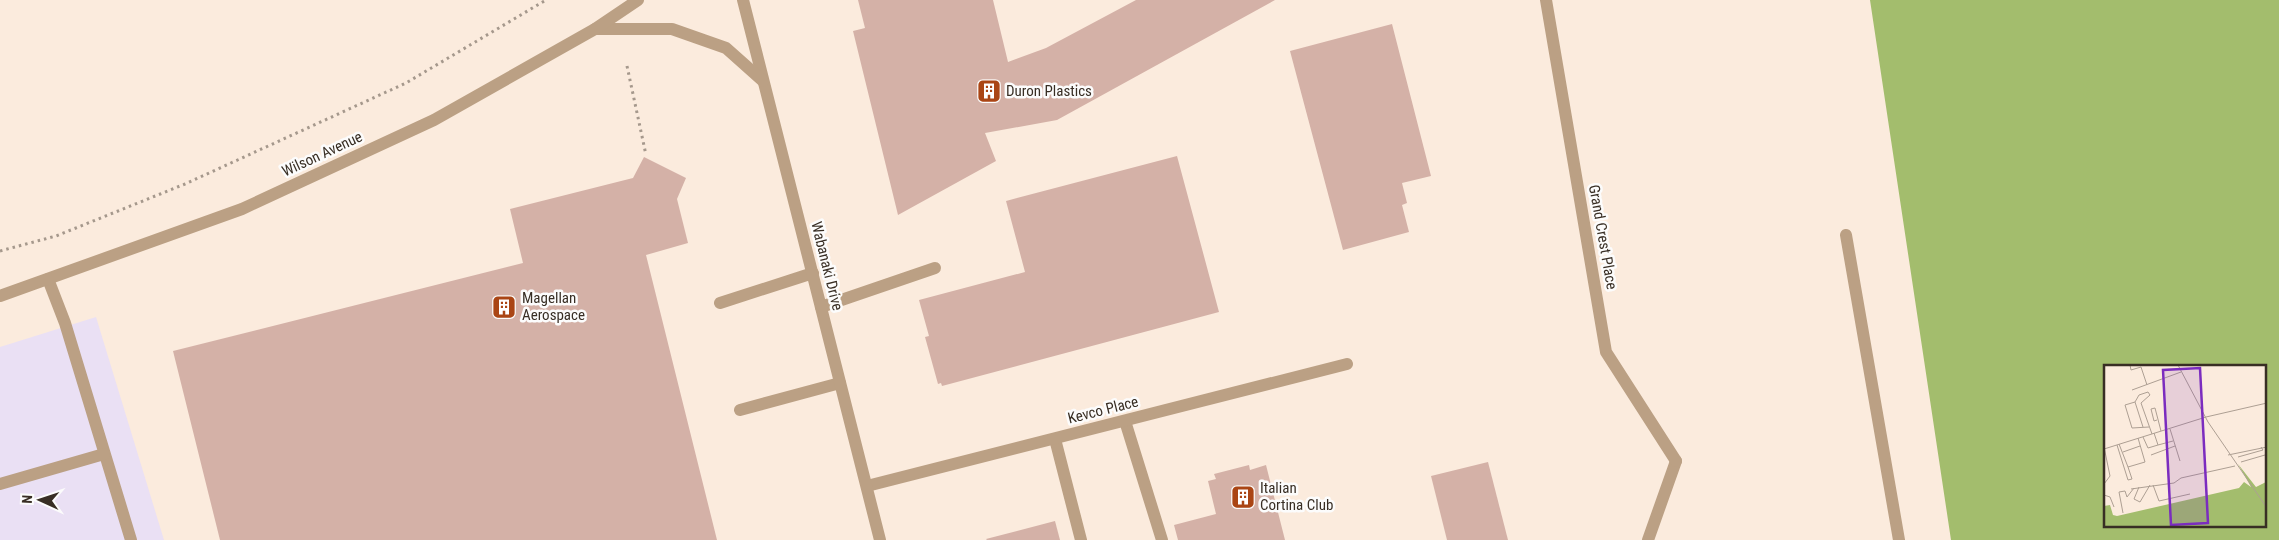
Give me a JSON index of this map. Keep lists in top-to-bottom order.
{
  "streets": {
    "street": [
      "Wilson Avenue",
      "Grand Crest Place",
      "Wabanaki Drive",
      "Kevco Place"
    ]
  },
  "crossings": [
    ["Wabanaki Drive", "Kevco Place"]
  ],
  "places": {
    "building": ["Duron Plastics", "Magellan Aerospace", "Italian Cortina Club"]
  },
  "north": "left"
}
